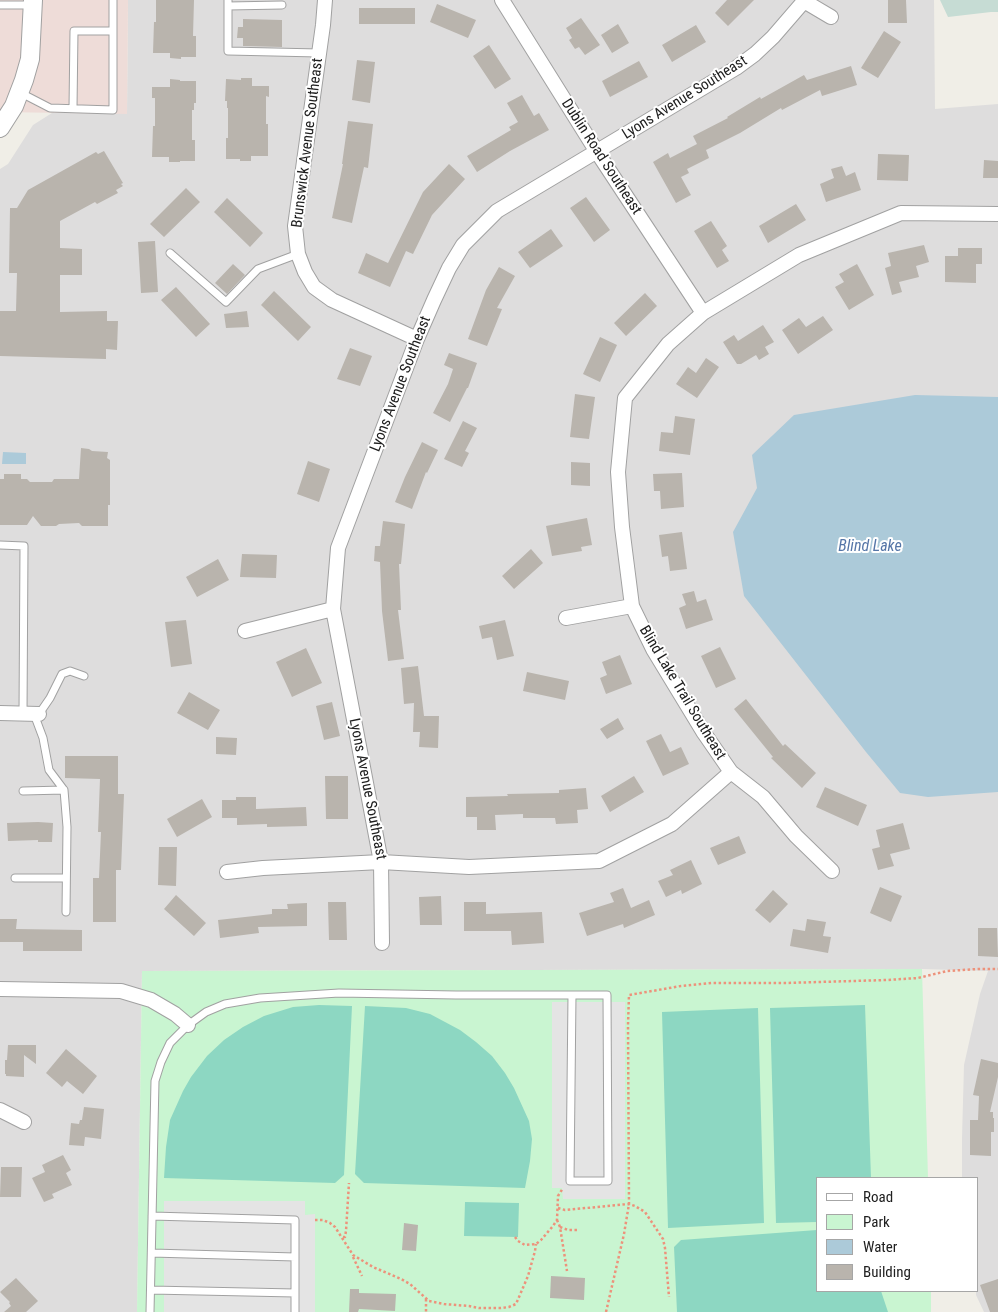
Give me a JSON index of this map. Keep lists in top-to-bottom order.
{
  "streets": {
    "street": [
      "Lyons Avenue Southeast",
      "Brunswick Avenue Southeast",
      "Dublin Road Southeast",
      "Blind Lake Trail Southeast"
    ]
  },
  "crossings": [
    ["Lyons Avenue Southeast", "Brunswick Avenue Southeast"],
    ["Lyons Avenue Southeast", "Dublin Road Southeast"],
    ["Dublin Road Southeast", "Blind Lake Trail Southeast"]
  ],
  "water": ["Blind Lake"],
  "legend": [
    "Road",
    "Park",
    "Water",
    "Building"
  ]
}
